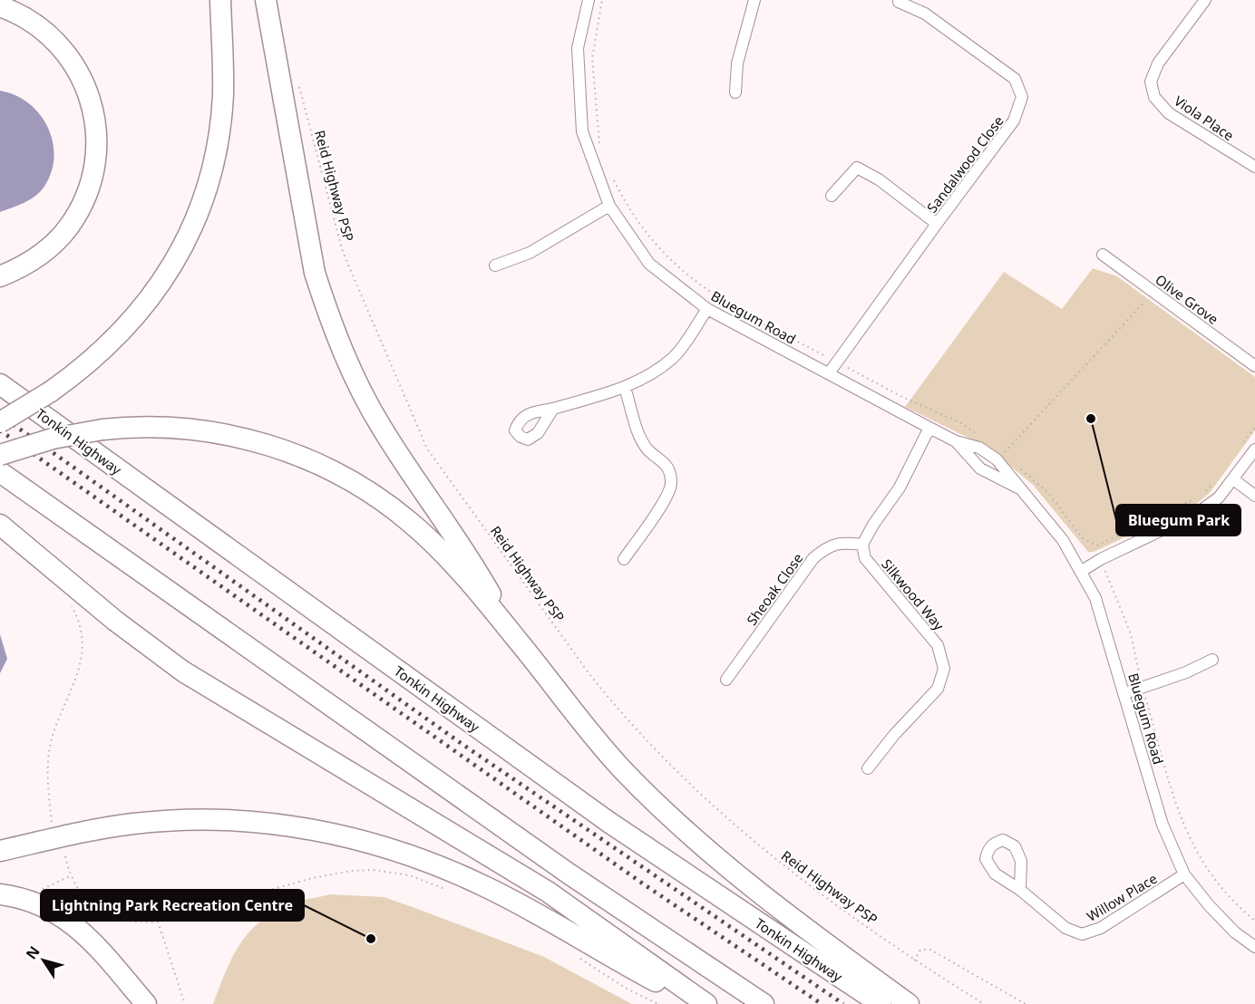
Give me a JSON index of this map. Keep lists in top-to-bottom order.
{
  "streets": {
    "highway": ["Tonkin Highway"],
    "street": [
      "Viola Place",
      "Sandalwood Close",
      "Olive Grove",
      "Bluegum Road",
      "Sheoak Close",
      "Silkwood Way",
      "Willow Place"
    ],
    "path": ["Reid Highway PSP"]
  },
  "crossings": [
    ["Sandalwood Close", "Bluegum Road"],
    ["Bluegum Road", "Willow Place"],
    ["Sheoak Close", "Silkwood Way"]
  ],
  "places": ["Bluegum Park", "Lightning Park Recreation Centre"],
  "north": "top left"
}
